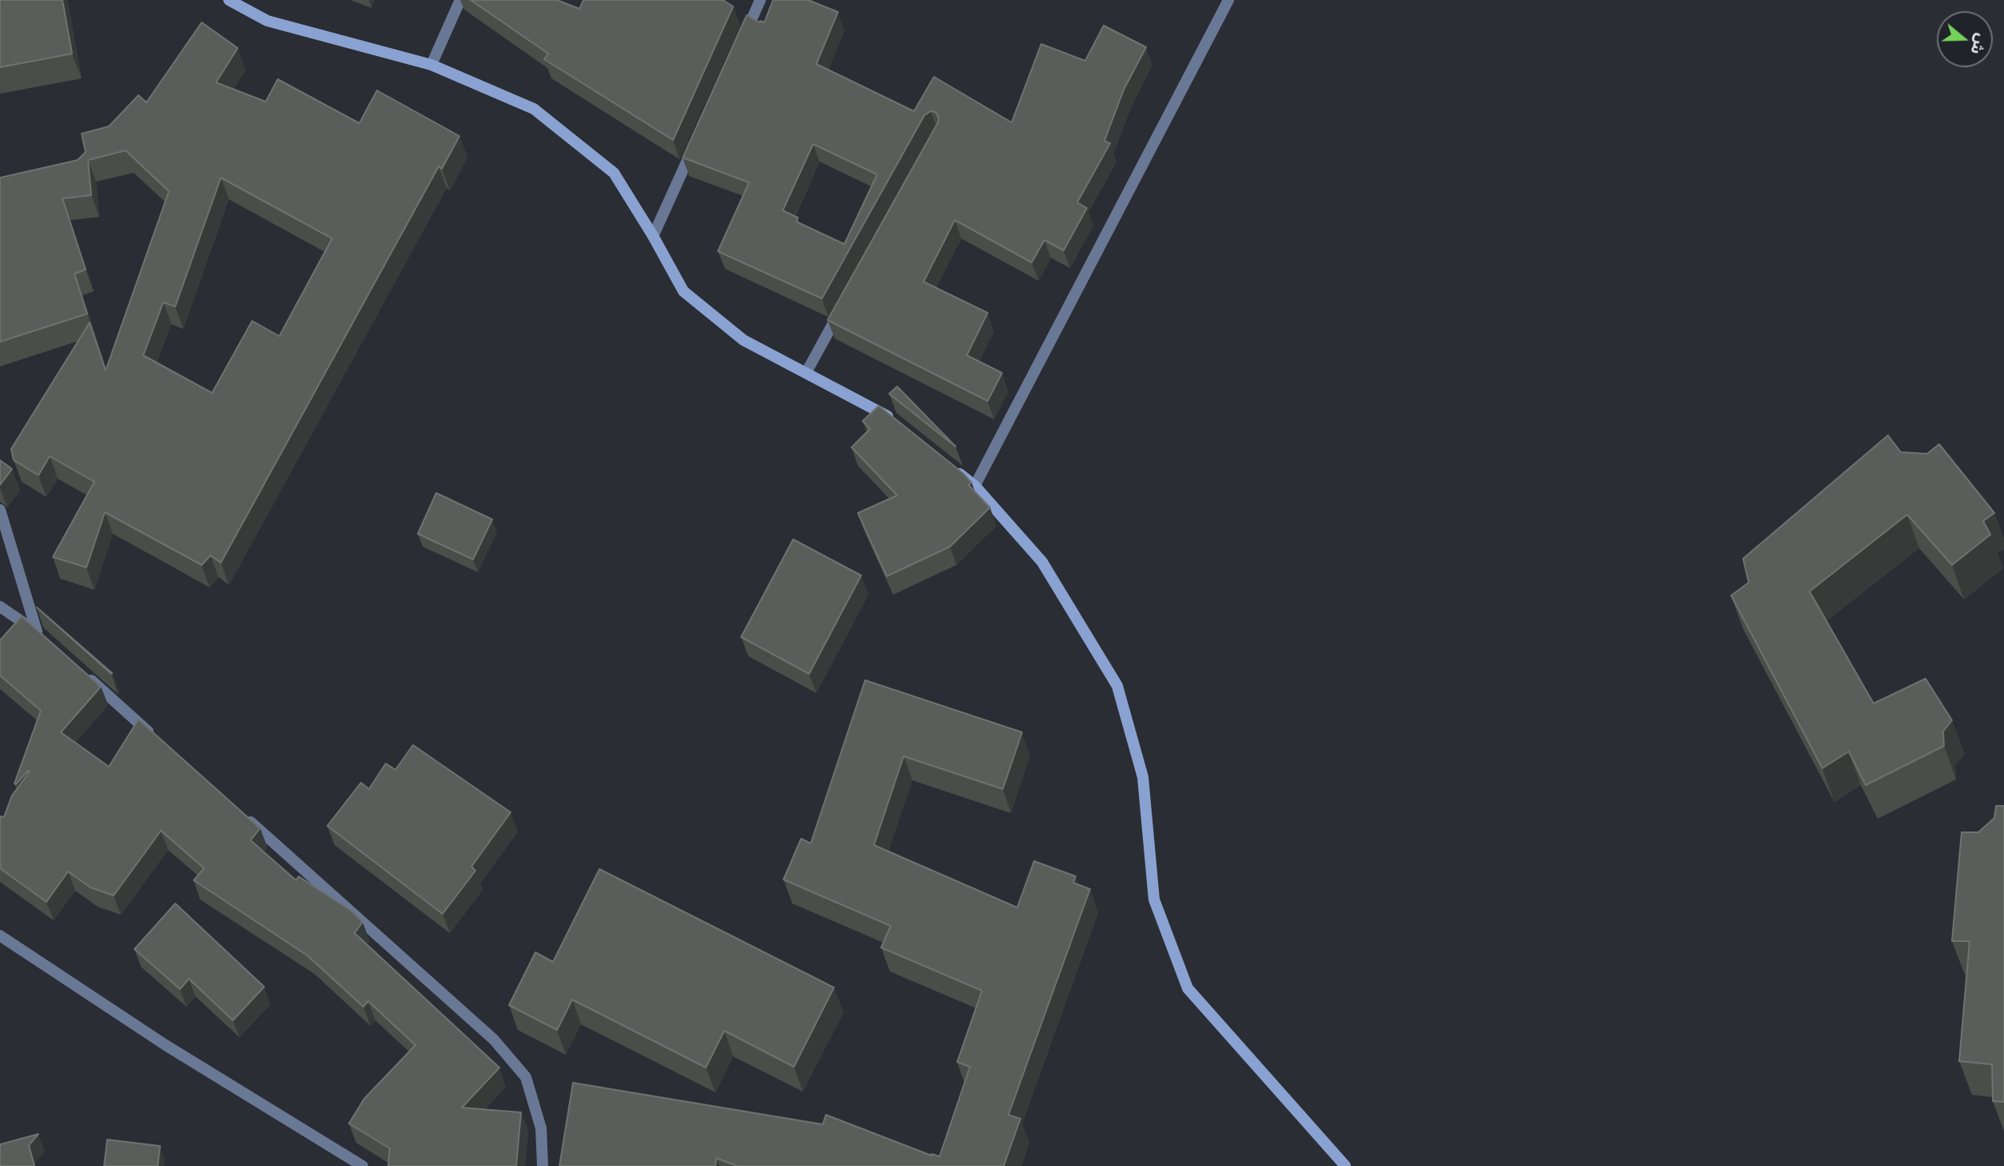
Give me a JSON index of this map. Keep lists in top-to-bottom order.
{
  "north": "right"
}
